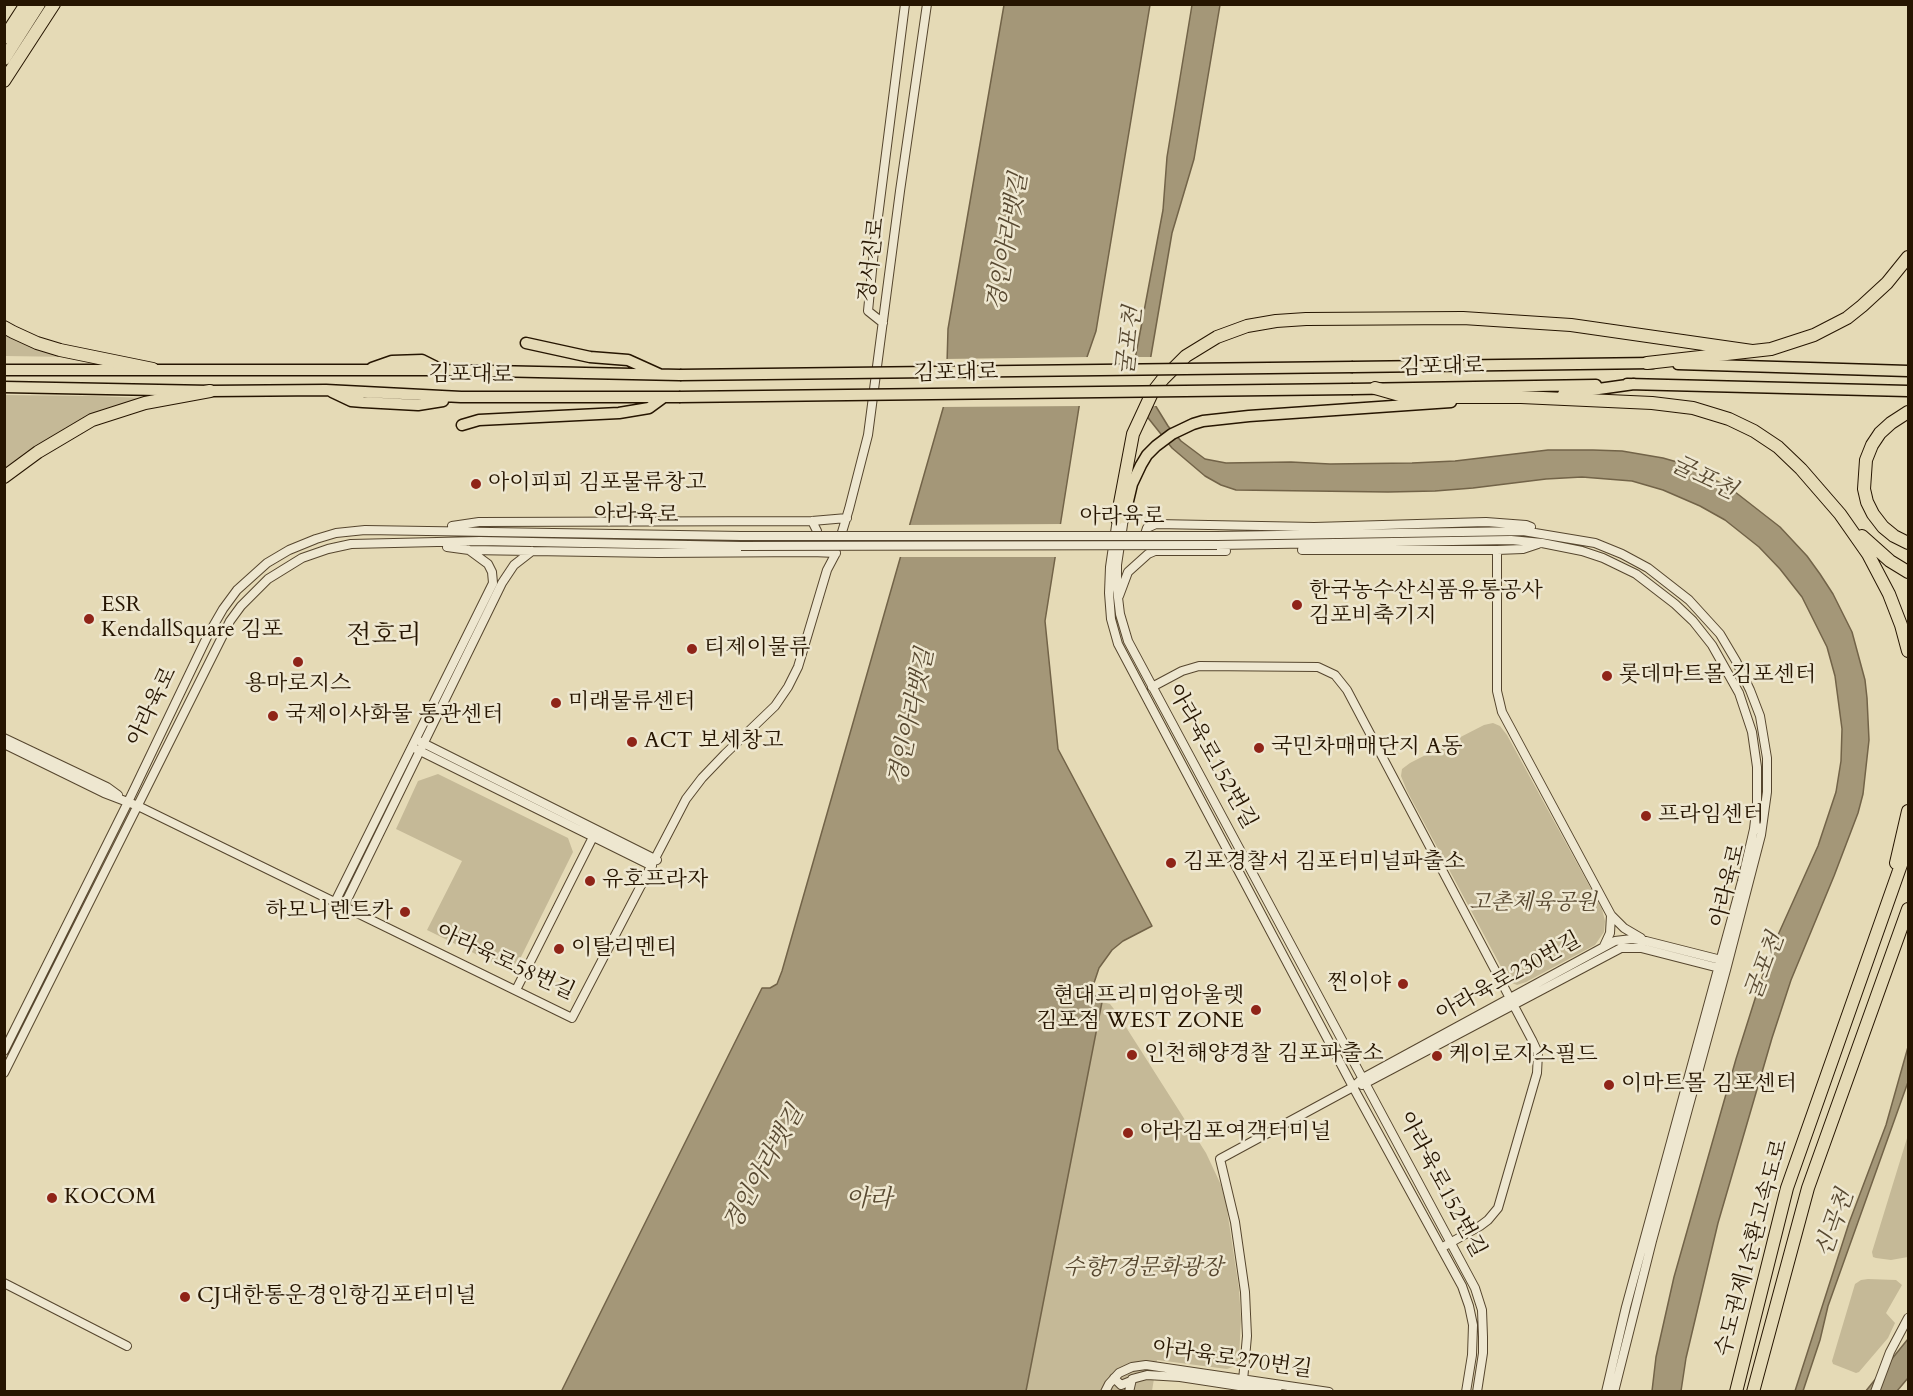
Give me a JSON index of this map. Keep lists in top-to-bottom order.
{
  "streets": {
    "highway": ["수도권제1순환고속도로"],
    "main road": ["김포대로"],
    "street": [
      "정서진로",
      "아라육로",
      "아라육로152번길",
      "아라육로58번길",
      "아라육로230번길",
      "아라육로270번길"
    ]
  },
  "crossings": [
    ["정서진로", "아라육로58번길"],
    ["아라육로", "아라육로58번길"],
    ["아라육로", "아라육로230번길"],
    ["아라육로152번길", "아라육로230번길"],
    ["아라육로230번길", "아라육로270번길"]
  ],
  "districts": ["전호리"],
  "water": [
    "경인아라뱃길",
    "굴포천",
    "아라",
    "신곡천"
  ],
  "parks": ["고촌체육공원", "수향7경문화광장"],
  "places": [
    "아이피피 김포물류창고",
    "한국농수산식품유통공사 김포비축기지",
    "ESR KendallSquare 김포",
    "티제이물류",
    "용마로지스",
    "롯데마트몰 김포센터",
    "미래물류센터",
    "국제이사화물 통관센터",
    "ACT 보세창고",
    "국민차매매단지 A동",
    "프라임센터",
    "김포경찰서 김포터미널파출소",
    "유호프라자",
    "하모니렌트카",
    "이탈리멘티",
    "찐이야",
    "현대프리미엄아울렛 김포점 WEST ZONE",
    "인천해양경찰 김포파출소",
    "케이로지스필드",
    "이마트몰 김포센터",
    "아라김포여객터미널",
    "KOCOM",
    "CJ대한통운경인항김포터미널"
  ]
}
